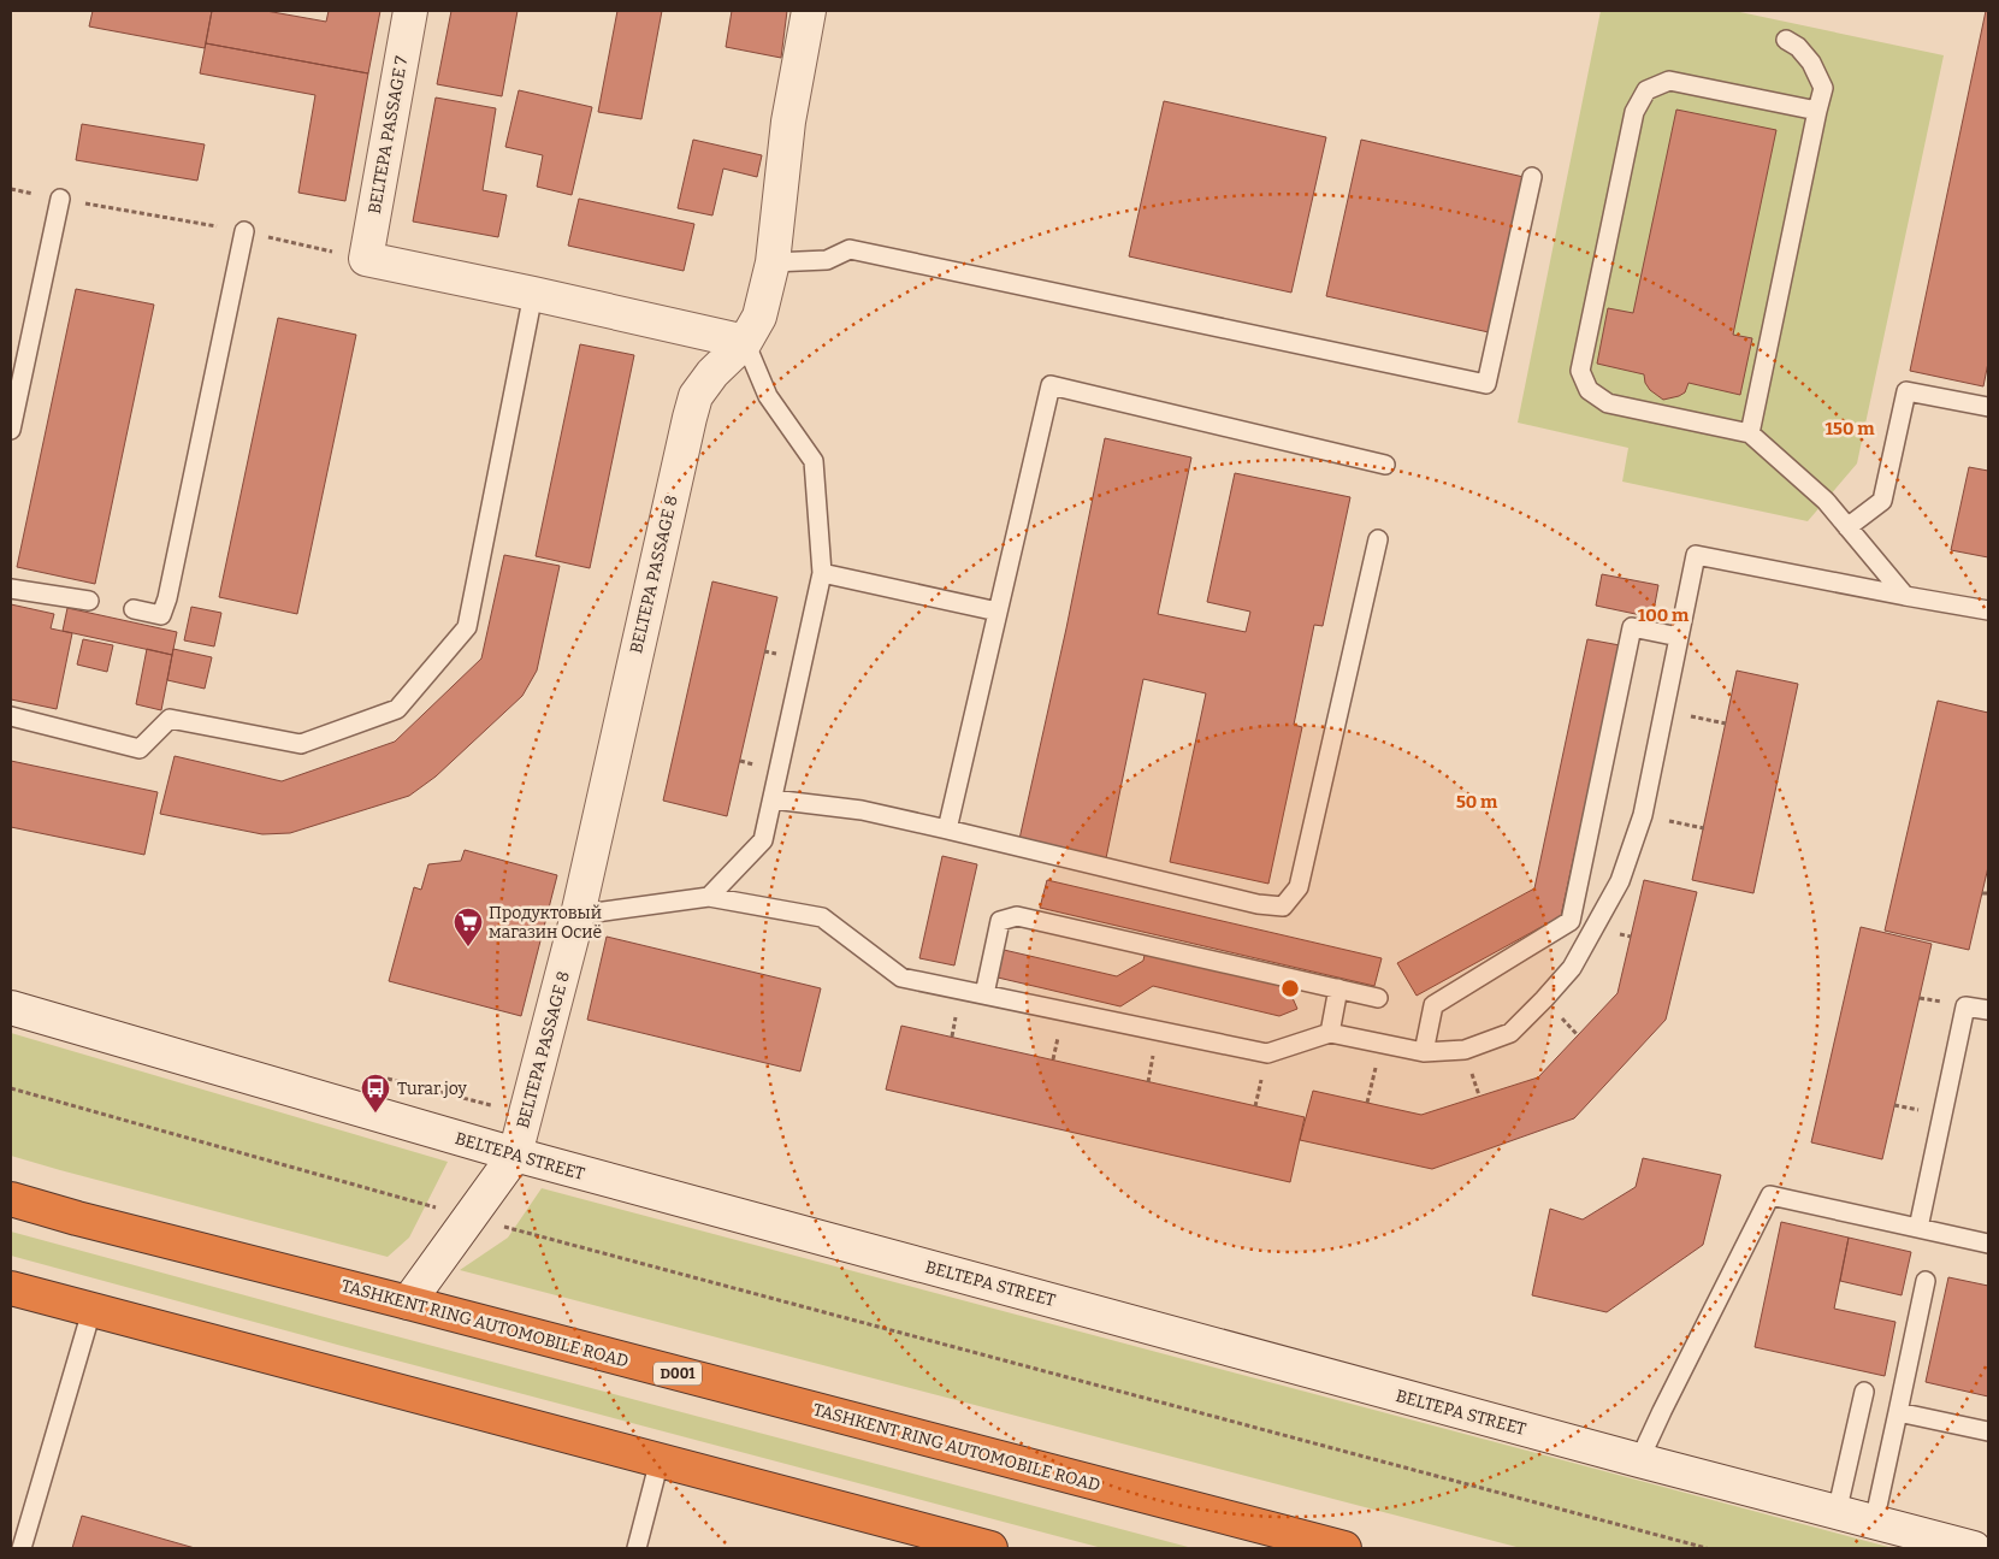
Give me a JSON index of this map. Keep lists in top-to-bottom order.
{
  "streets": {
    "highway": ["TASHKENT RING AUTOMOBILE ROAD", "D001"],
    "street": ["BELTEPA PASSAGE 7", "BELTEPA PASSAGE 8", "BELTEPA STREET"]
  },
  "crossings": [
    ["BELTEPA PASSAGE 8", "BELTEPA STREET"]
  ],
  "places": {
    "supermarket": ["Продуктовый магазин Осиё"],
    "bus stop": ["Turar joy"]
  },
  "rings": ["150 m", "100 m", "50 m"]
}
